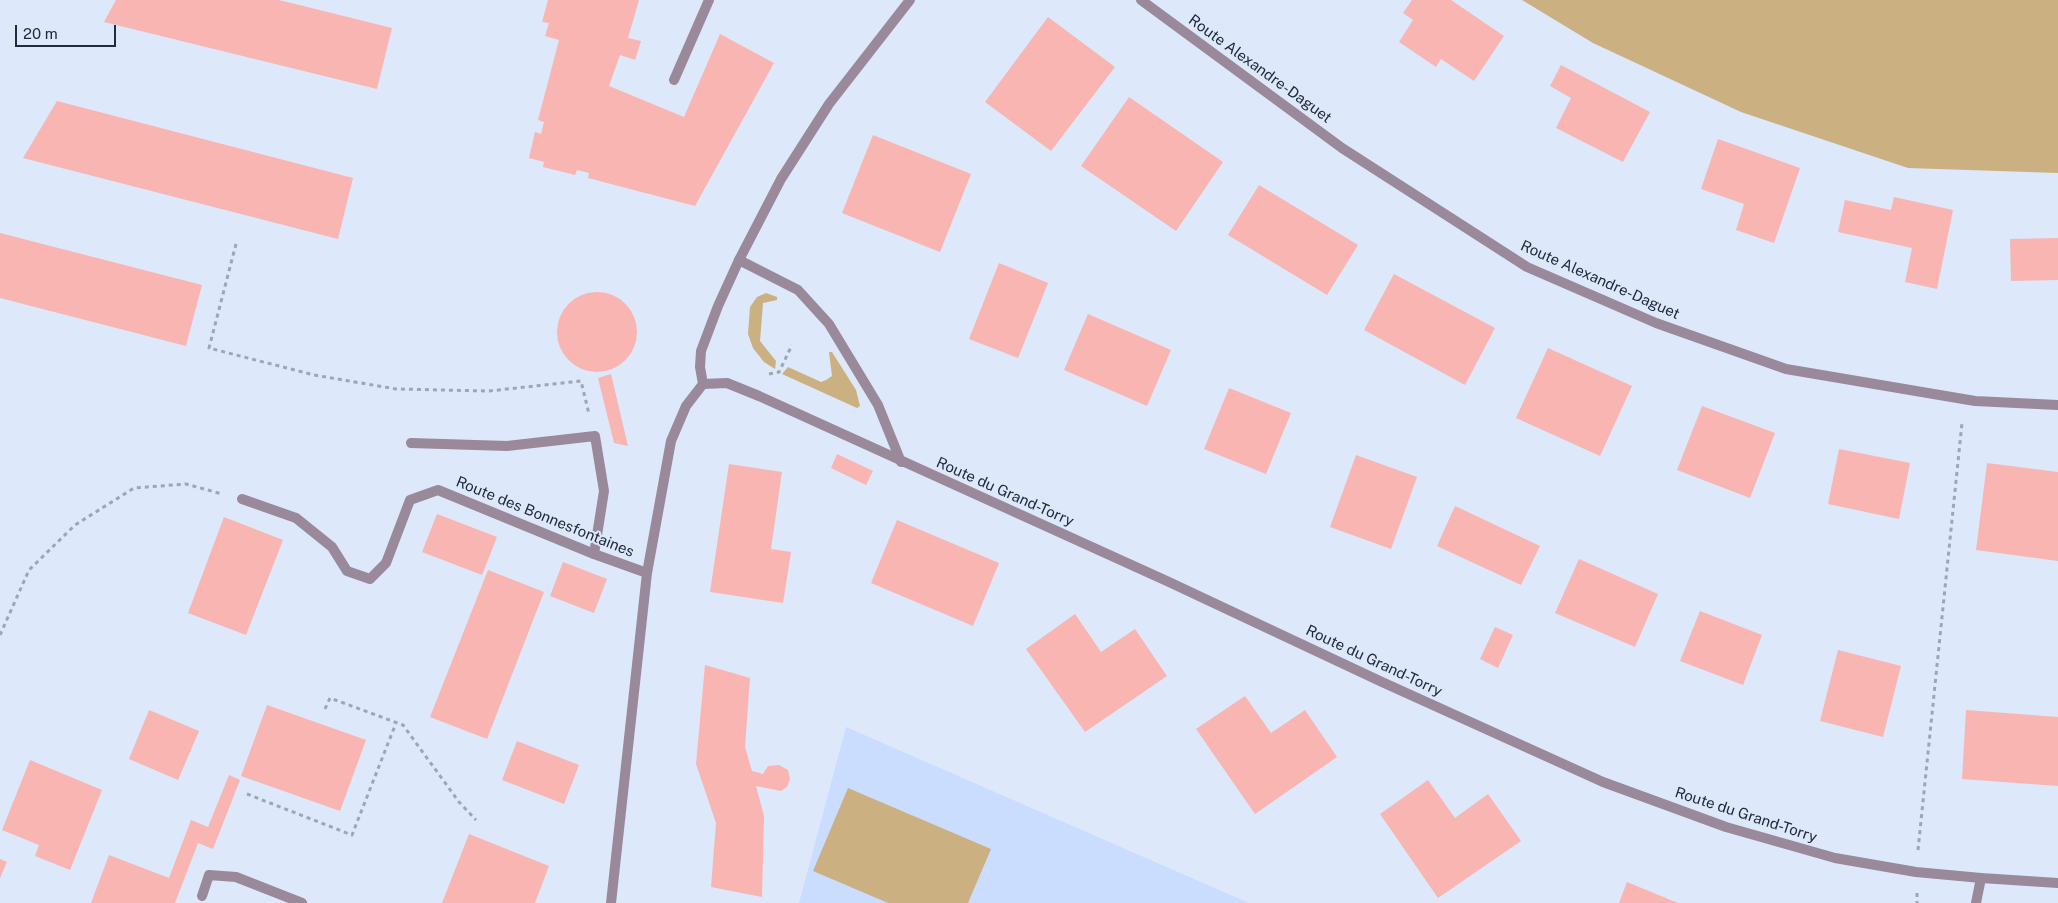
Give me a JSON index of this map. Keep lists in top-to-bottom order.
{
  "streets": {
    "street": ["Route Alexandre-Daguet", "Route du Grand-Torry", "Route des Bonnesfontaines"]
  },
  "crossings": [
    ["Route du Grand-Torry", "Route des Bonnesfontaines"]
  ],
  "scale_bar": "20 m"
}
